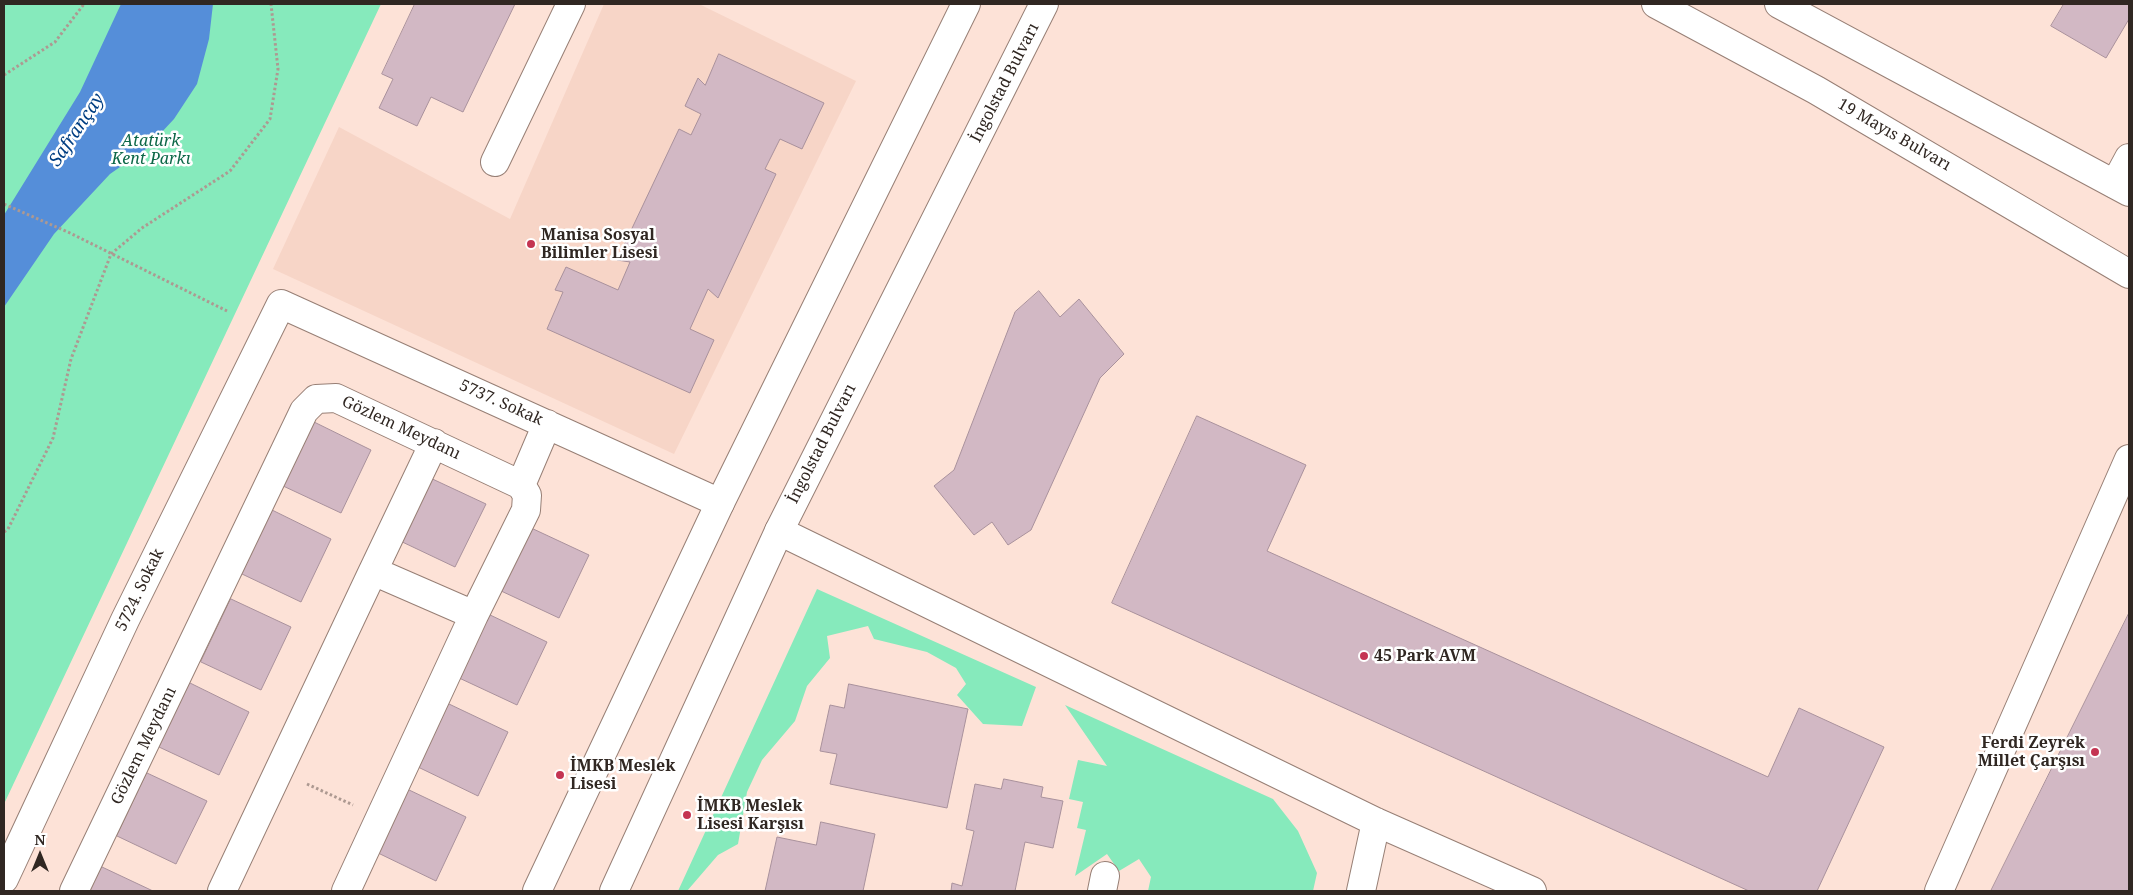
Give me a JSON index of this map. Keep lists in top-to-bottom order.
{
  "streets": {
    "main road": [
      "İngolstad Bulvarı",
      "19 Mayıs Bulvarı",
      "5737. Sokak",
      "Gözlem Meydanı",
      "5724. Sokak"
    ]
  },
  "crossings": [
    ["5737. Sokak", "5724. Sokak"]
  ],
  "water": ["Safrançay"],
  "parks": ["Atatürk Kent Parkı"],
  "places": [
    "Manisa Sosyal Bilimler Lisesi",
    "45 Park AVM",
    "Ferdi Zeyrek Millet Çarşısı",
    "İMKB Meslek Lisesi",
    "İMKB Meslek Lisesi Karşısı"
  ],
  "north": "top"
}
